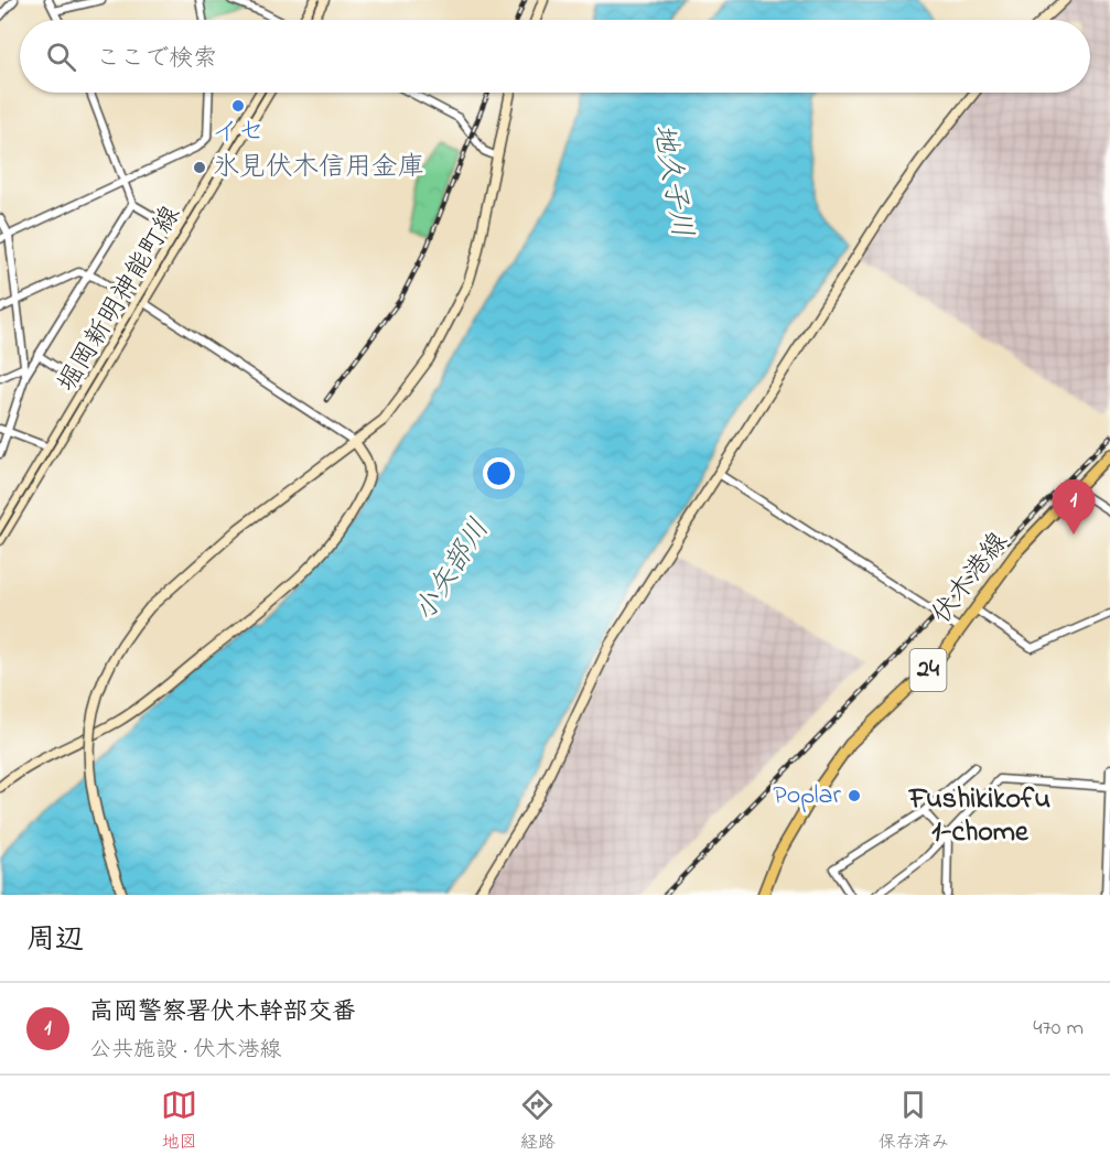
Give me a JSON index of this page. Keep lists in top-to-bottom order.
{
  "streets": {
    "main road": ["伏木港線", "24"],
    "street": ["堀岡新明神能町線"]
  },
  "districts": ["Fushikikofu 1-chome"],
  "water": ["地久子川", "小矢部川"],
  "places": ["イセ", "氷見伏木信用金庫", "Poplar"],
  "page": {
    "search": "ここで検索",
    "pins": "1",
    "heading": "周辺",
    "list": [
      {
        "mark": "1",
        "name": "高岡警察署伏木幹部交番",
        "note": "公共施設 · 伏木港線",
        "value": "470 m"
      }
    ],
    "nav": ["地図", "経路", "保存済み"]
  }
}
